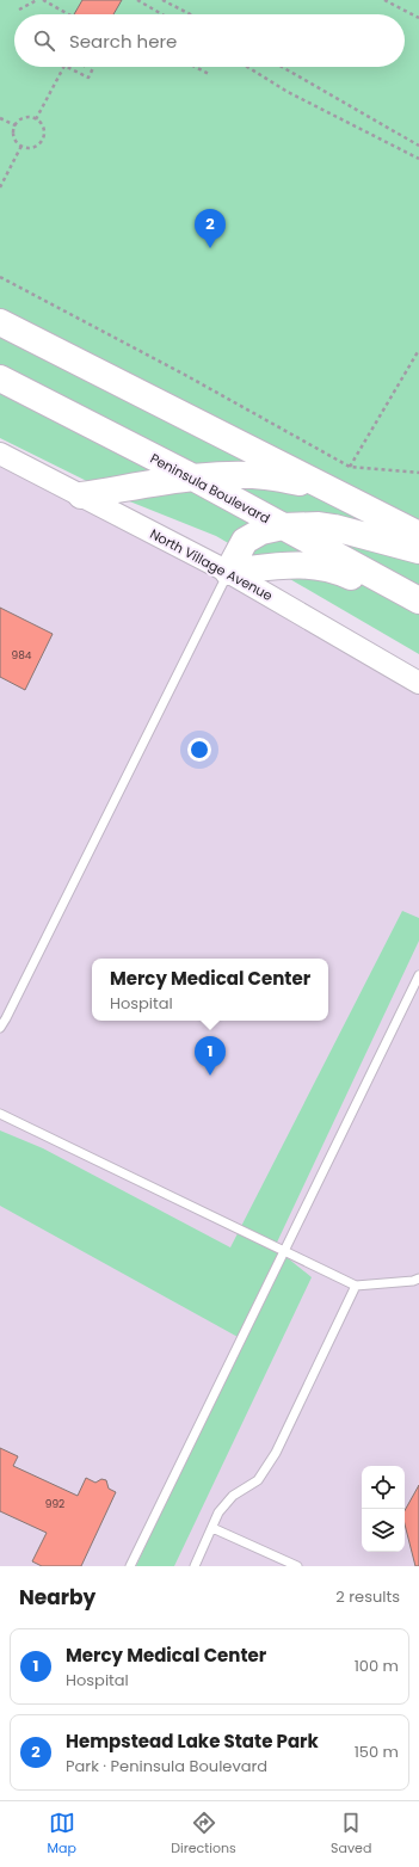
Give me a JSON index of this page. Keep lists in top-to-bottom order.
{
  "streets": {
    "main road": ["Peninsula Boulevard"],
    "street": ["North Village Avenue"]
  },
  "house_numbers": ["984", "992"],
  "page": {
    "search": "Search here",
    "pins": ["2", "1"],
    "popup": ["Mercy Medical Center", "Hospital"],
    "heading": ["Nearby", "2 results"],
    "list": [
      {
        "mark": "1",
        "name": "Mercy Medical Center",
        "note": "Hospital",
        "value": "100 m"
      },
      {
        "mark": "2",
        "name": "Hempstead Lake State Park",
        "note": "Park · Peninsula Boulevard",
        "value": "150 m"
      }
    ],
    "nav": ["Map", "Directions", "Saved"]
  }
}
